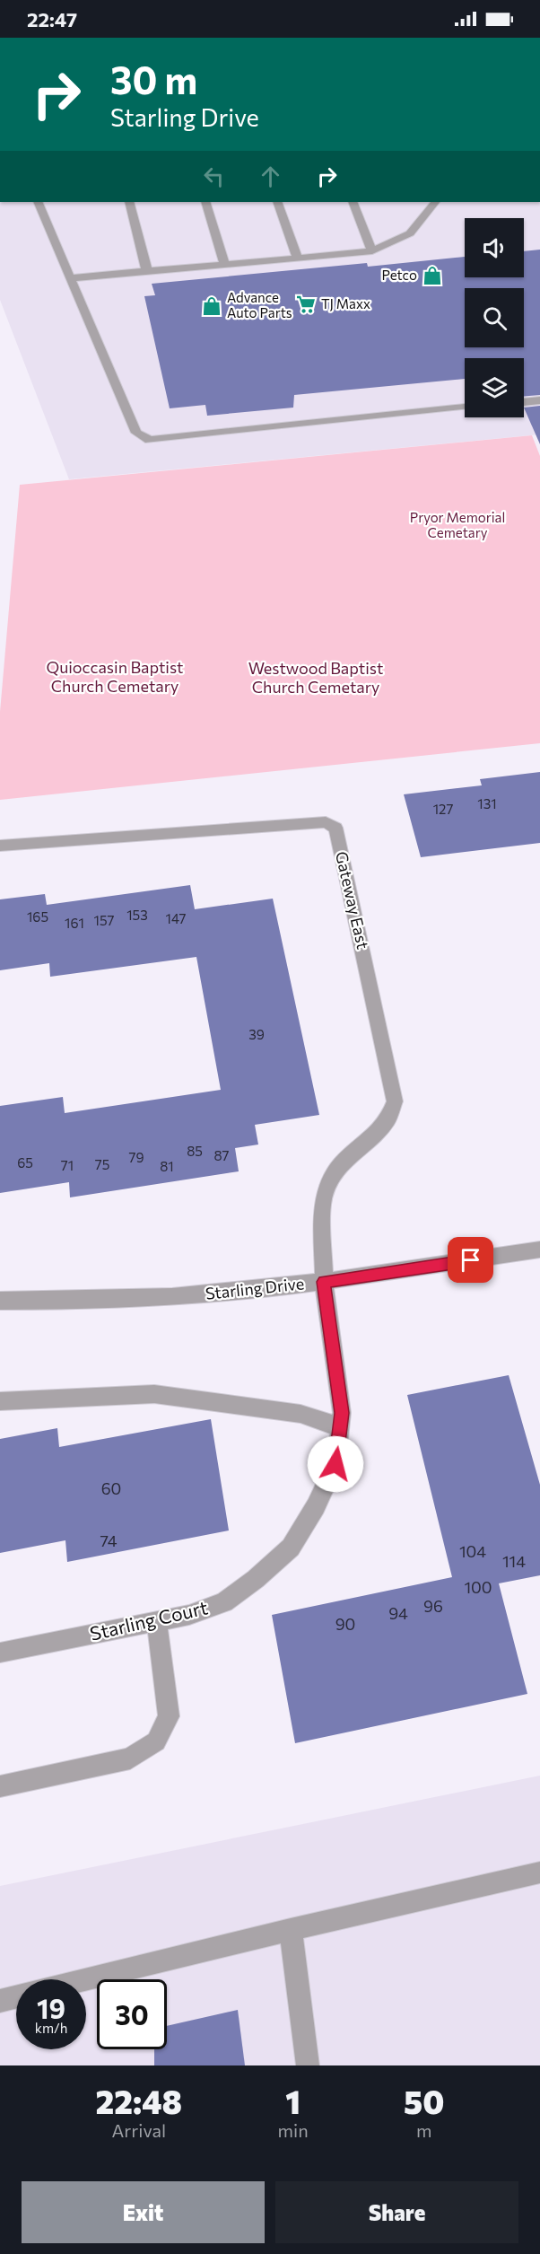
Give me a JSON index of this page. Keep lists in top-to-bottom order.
{
  "streets": {
    "street": ["Gateway East", "Starling Drive", "Starling Court"]
  },
  "crossings": [
    ["Gateway East", "Starling Drive"],
    ["Gateway East", "Starling Court"],
    ["Starling Drive", "Starling Court"]
  ],
  "parks": ["Pryor Memorial Cemetary", "Quioccasin Baptist Church Cemetary", "Westwood Baptist Church Cemetary"],
  "places": {
    "shop": ["Petco", "Advance Auto Parts"],
    "supermarket": ["TJ Maxx"]
  },
  "house_numbers": [
    "131",
    "127",
    "153",
    "165",
    "147",
    "157",
    "161",
    "39",
    "85",
    "87",
    "79",
    "65",
    "75",
    "71",
    "81",
    "60",
    "74",
    "104",
    "114",
    "100",
    "96",
    "94",
    "90"
  ],
  "page": {
    "status": "22:47",
    "turn": ["30 m", "Starling Drive"],
    "speed": "19 km/h",
    "limit": "30",
    "eta": [
      "22:48",
      "Arrival",
      "1",
      "min",
      "50",
      "m"
    ],
    "buttons": ["Exit", "Share"]
  }
}
